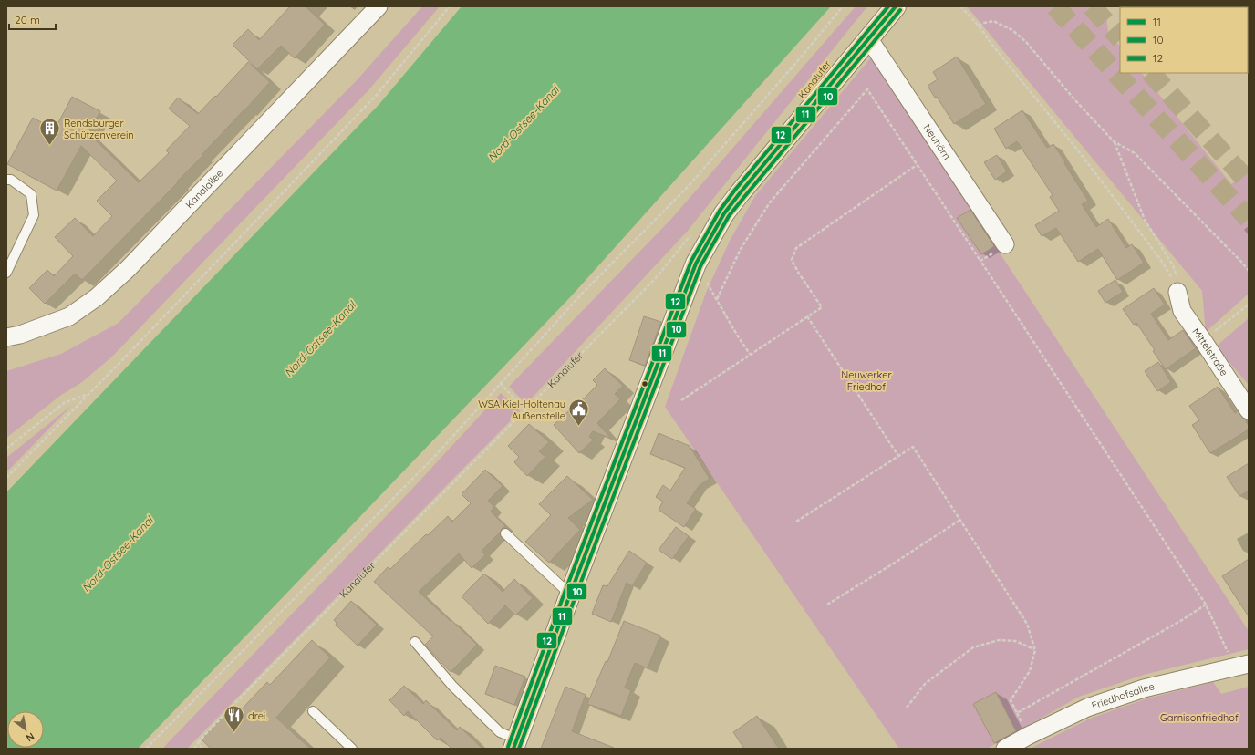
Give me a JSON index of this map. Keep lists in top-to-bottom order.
{
  "streets": {
    "street": [
      "Kanalufer",
      "Neuhörn",
      "Kanalallee",
      "Mittelstraße",
      "Friedhofsallee"
    ]
  },
  "crossings": [
    ["Kanalufer", "Neuhörn"]
  ],
  "water": ["Nord-Ostsee-Kanal"],
  "parks": ["Neuwerker Friedhof", "Garnisonfriedhof"],
  "places": {
    "building": ["Rendsburger Schützenverein"],
    "public building": ["WSA Kiel-Holtenau Außenstelle"],
    "restaurant": ["drei."]
  },
  "lines": ["transit line 11", "transit line 12", "transit line 10"],
  "legend": ["11", "10", "12"],
  "scale_bar": "20 m",
  "north": "bottom right"
}
